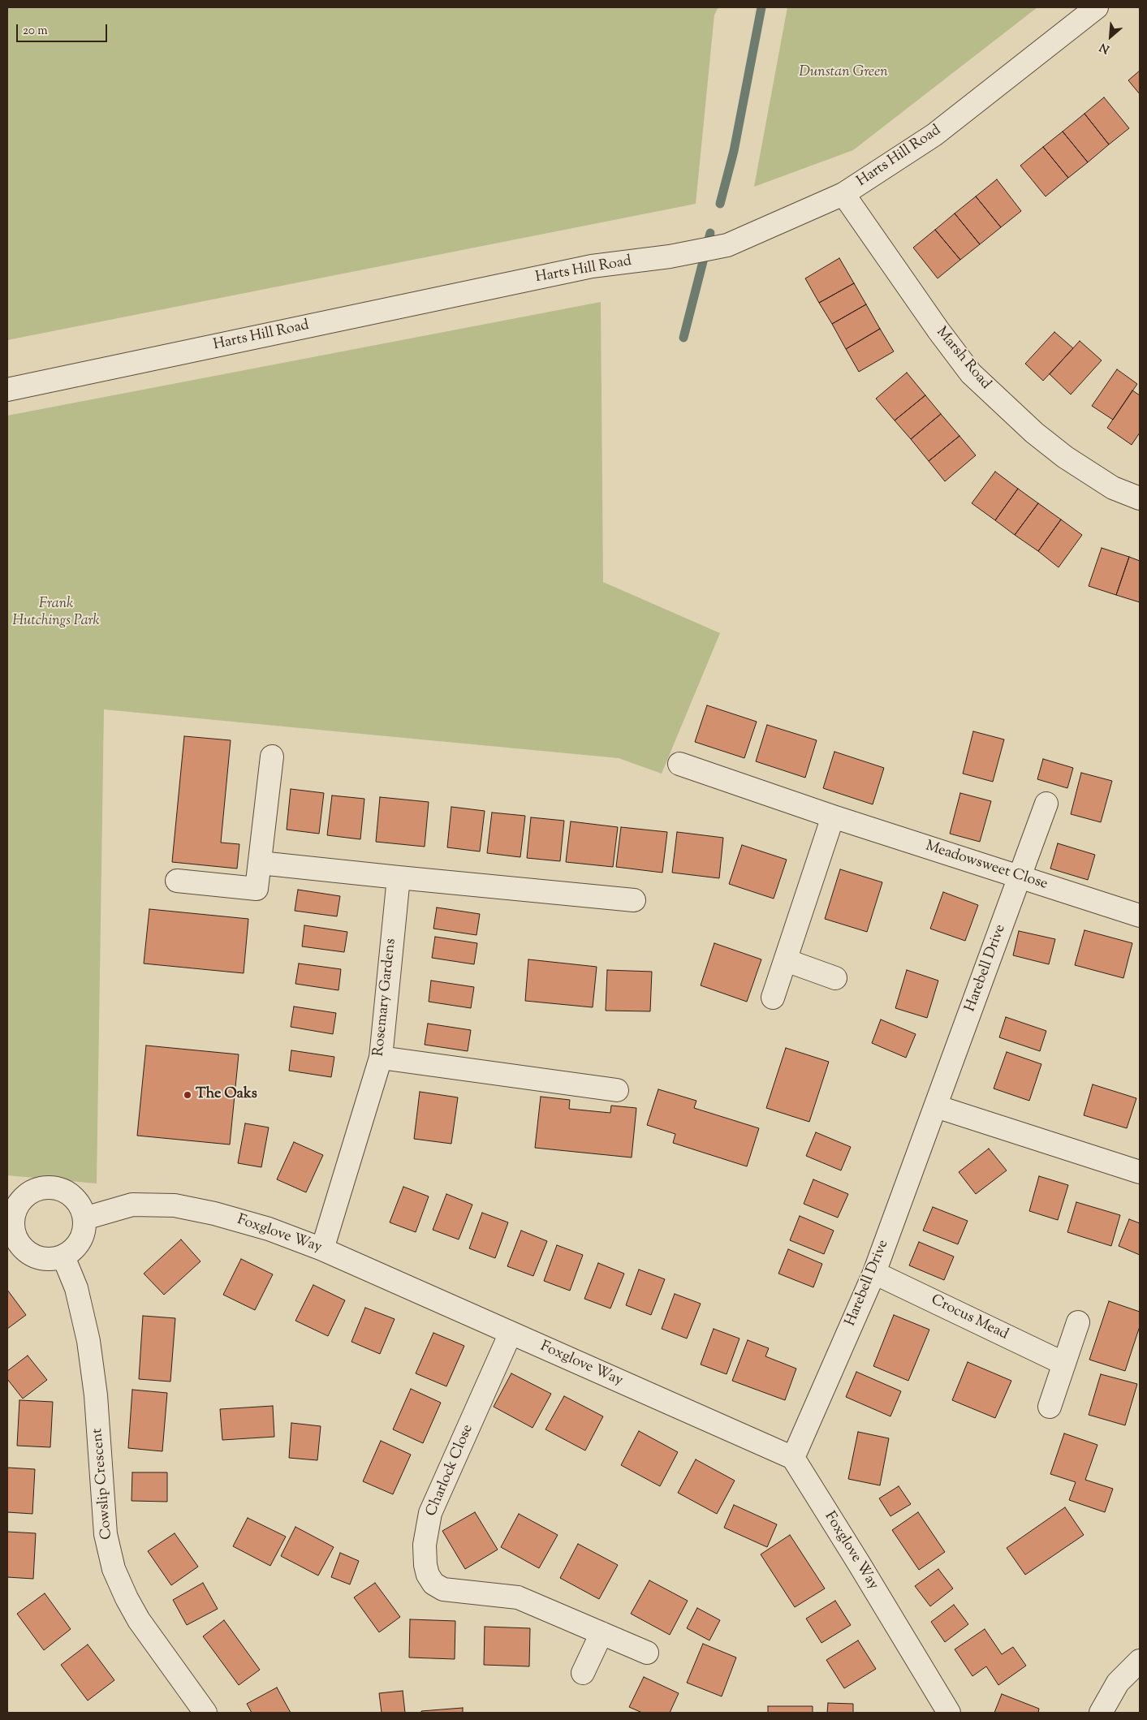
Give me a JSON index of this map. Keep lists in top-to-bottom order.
{
  "streets": {
    "street": [
      "Harts Hill Road",
      "Marsh Road",
      "Meadowsweet Close",
      "Harebell Drive",
      "Rosemary Gardens",
      "Foxglove Way",
      "Crocus Mead",
      "Charlock Close",
      "Cowslip Crescent"
    ]
  },
  "crossings": [
    ["Harts Hill Road", "Marsh Road"],
    ["Meadowsweet Close", "Harebell Drive"],
    ["Harebell Drive", "Foxglove Way"],
    ["Harebell Drive", "Crocus Mead"],
    ["Rosemary Gardens", "Foxglove Way"],
    ["Foxglove Way", "Charlock Close"],
    ["Foxglove Way", "Cowslip Crescent"]
  ],
  "parks": ["Dunstan Green", "Frank Hutchings Park"],
  "places": ["The Oaks"],
  "scale_bar": "20 m",
  "north": "bottom left"
}
